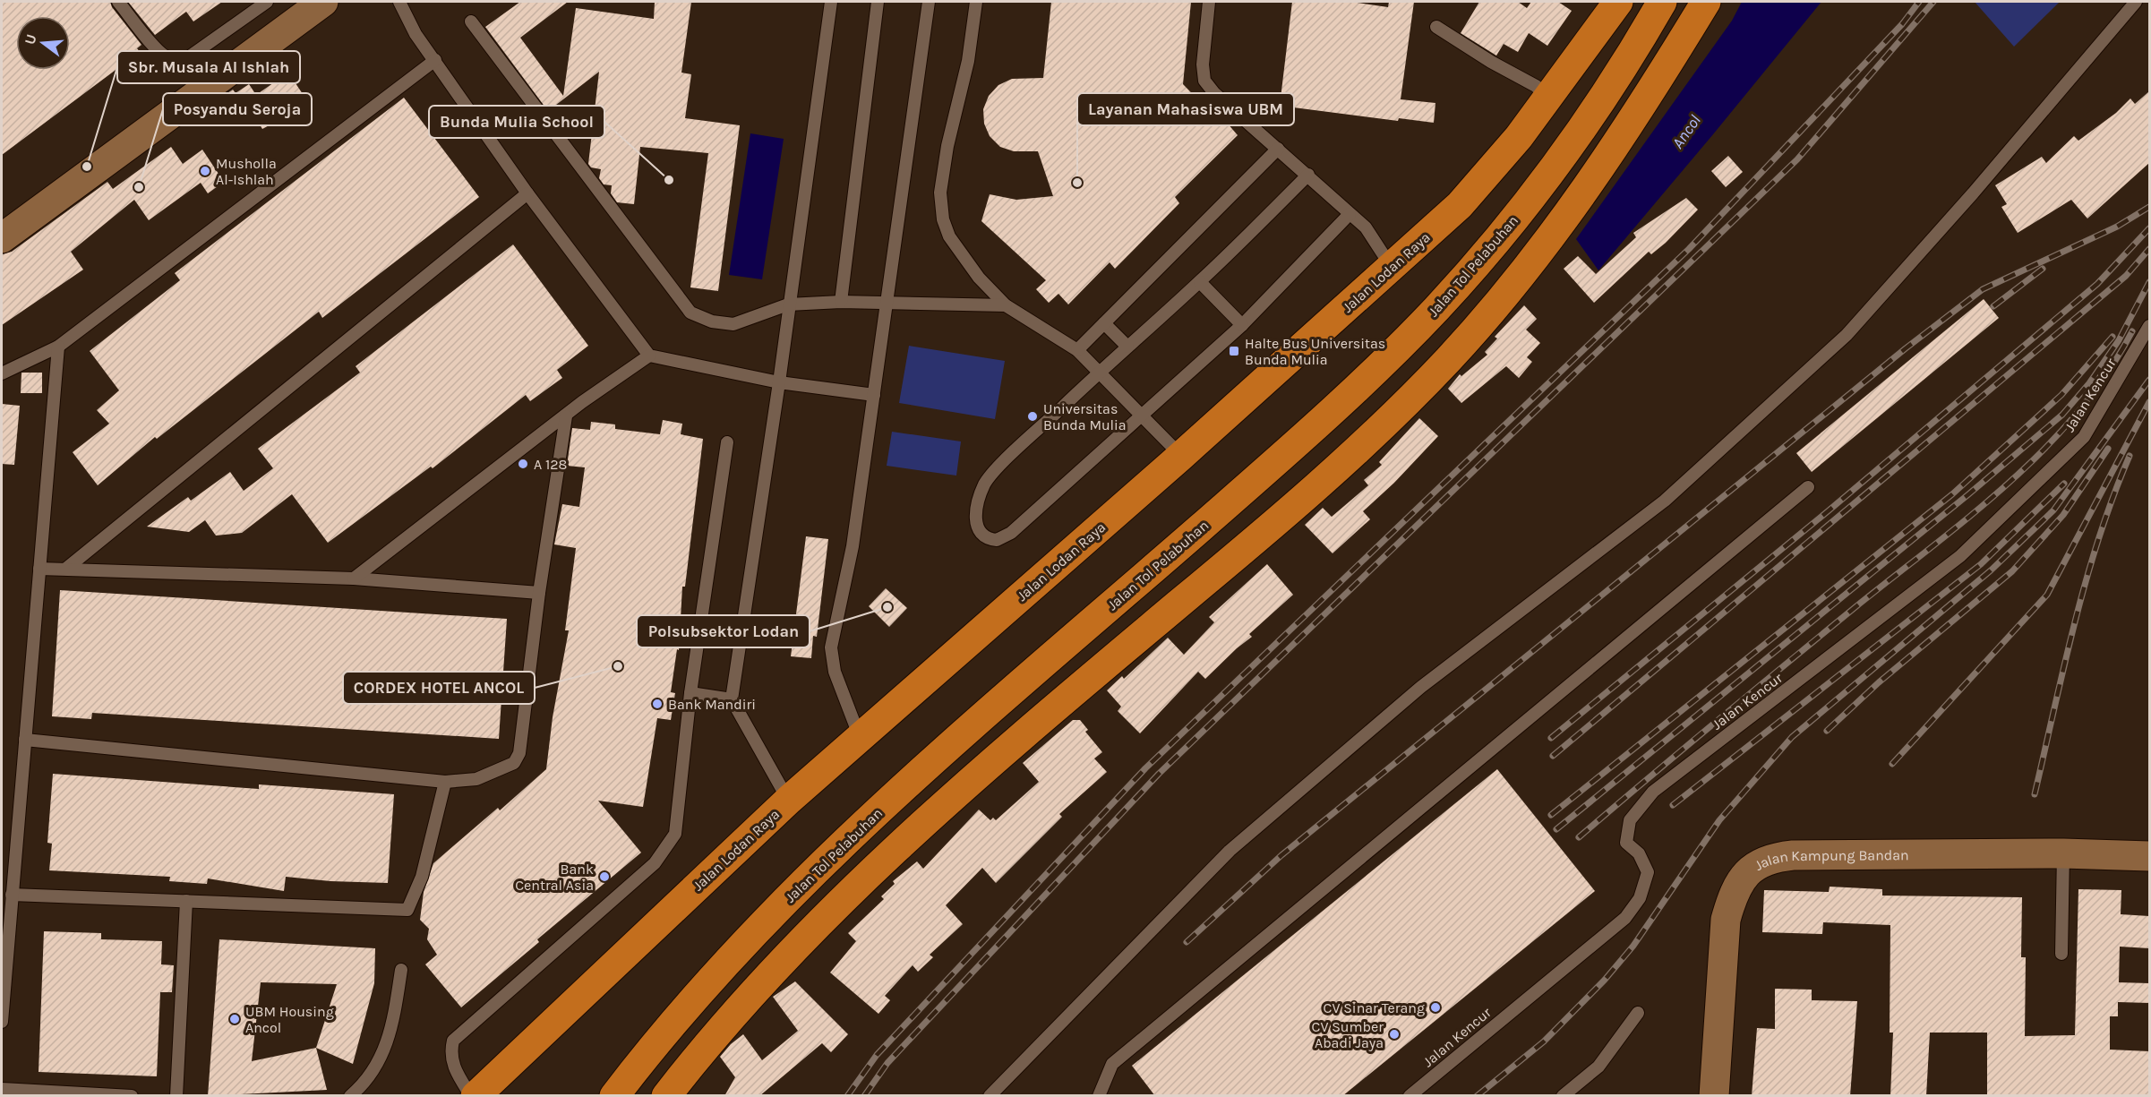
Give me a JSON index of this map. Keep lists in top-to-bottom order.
{
  "streets": {
    "highway": ["Jalan Tol Pelabuhan", "Jalan Lodan Raya"],
    "street": ["Jalan Kampung Bandan"],
    "lane": ["Jalan Kencur"]
  },
  "water": ["Ancol"],
  "places": {
    "other": [
      "Sbr. Musala Al Ishlah",
      "Musholla Al-Ishlah",
      "Bunda Mulia School",
      "Layanan Mahasiswa UBM",
      "Posyandu Seroja",
      "Universitas Bunda Mulia",
      "A 128",
      "Polsubsektor Lodan",
      "CORDEX HOTEL ANCOL",
      "Bank Mandiri",
      "Bank Central Asia",
      "CV Sinar Terang",
      "UBM Housing Ancol",
      "CV Sumber Abadi Jaya"
    ],
    "transit": ["Halte Bus Universitas Bunda Mulia"]
  },
  "north": "left"
}
